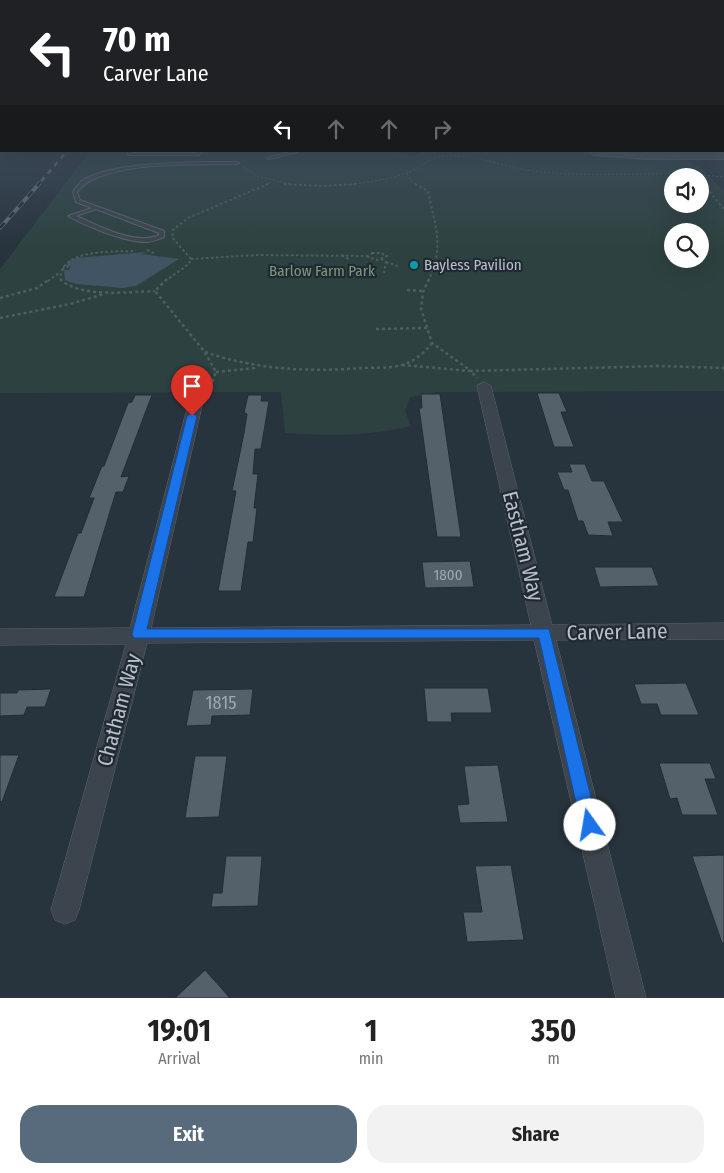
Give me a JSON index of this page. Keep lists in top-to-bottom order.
{
  "streets": {
    "street": ["Eastham Way", "Carver Lane", "Chatham Way"]
  },
  "crossings": [
    ["Eastham Way", "Carver Lane"],
    ["Carver Lane", "Chatham Way"]
  ],
  "parks": ["Barlow Farm Park"],
  "places": ["Bayless Pavilion"],
  "house_numbers": ["1800", "1815"],
  "page": {
    "turn": ["70 m", "Carver Lane"],
    "eta": [
      "19:01",
      "Arrival",
      "1",
      "min",
      "350",
      "m"
    ],
    "buttons": ["Exit", "Share"]
  }
}
